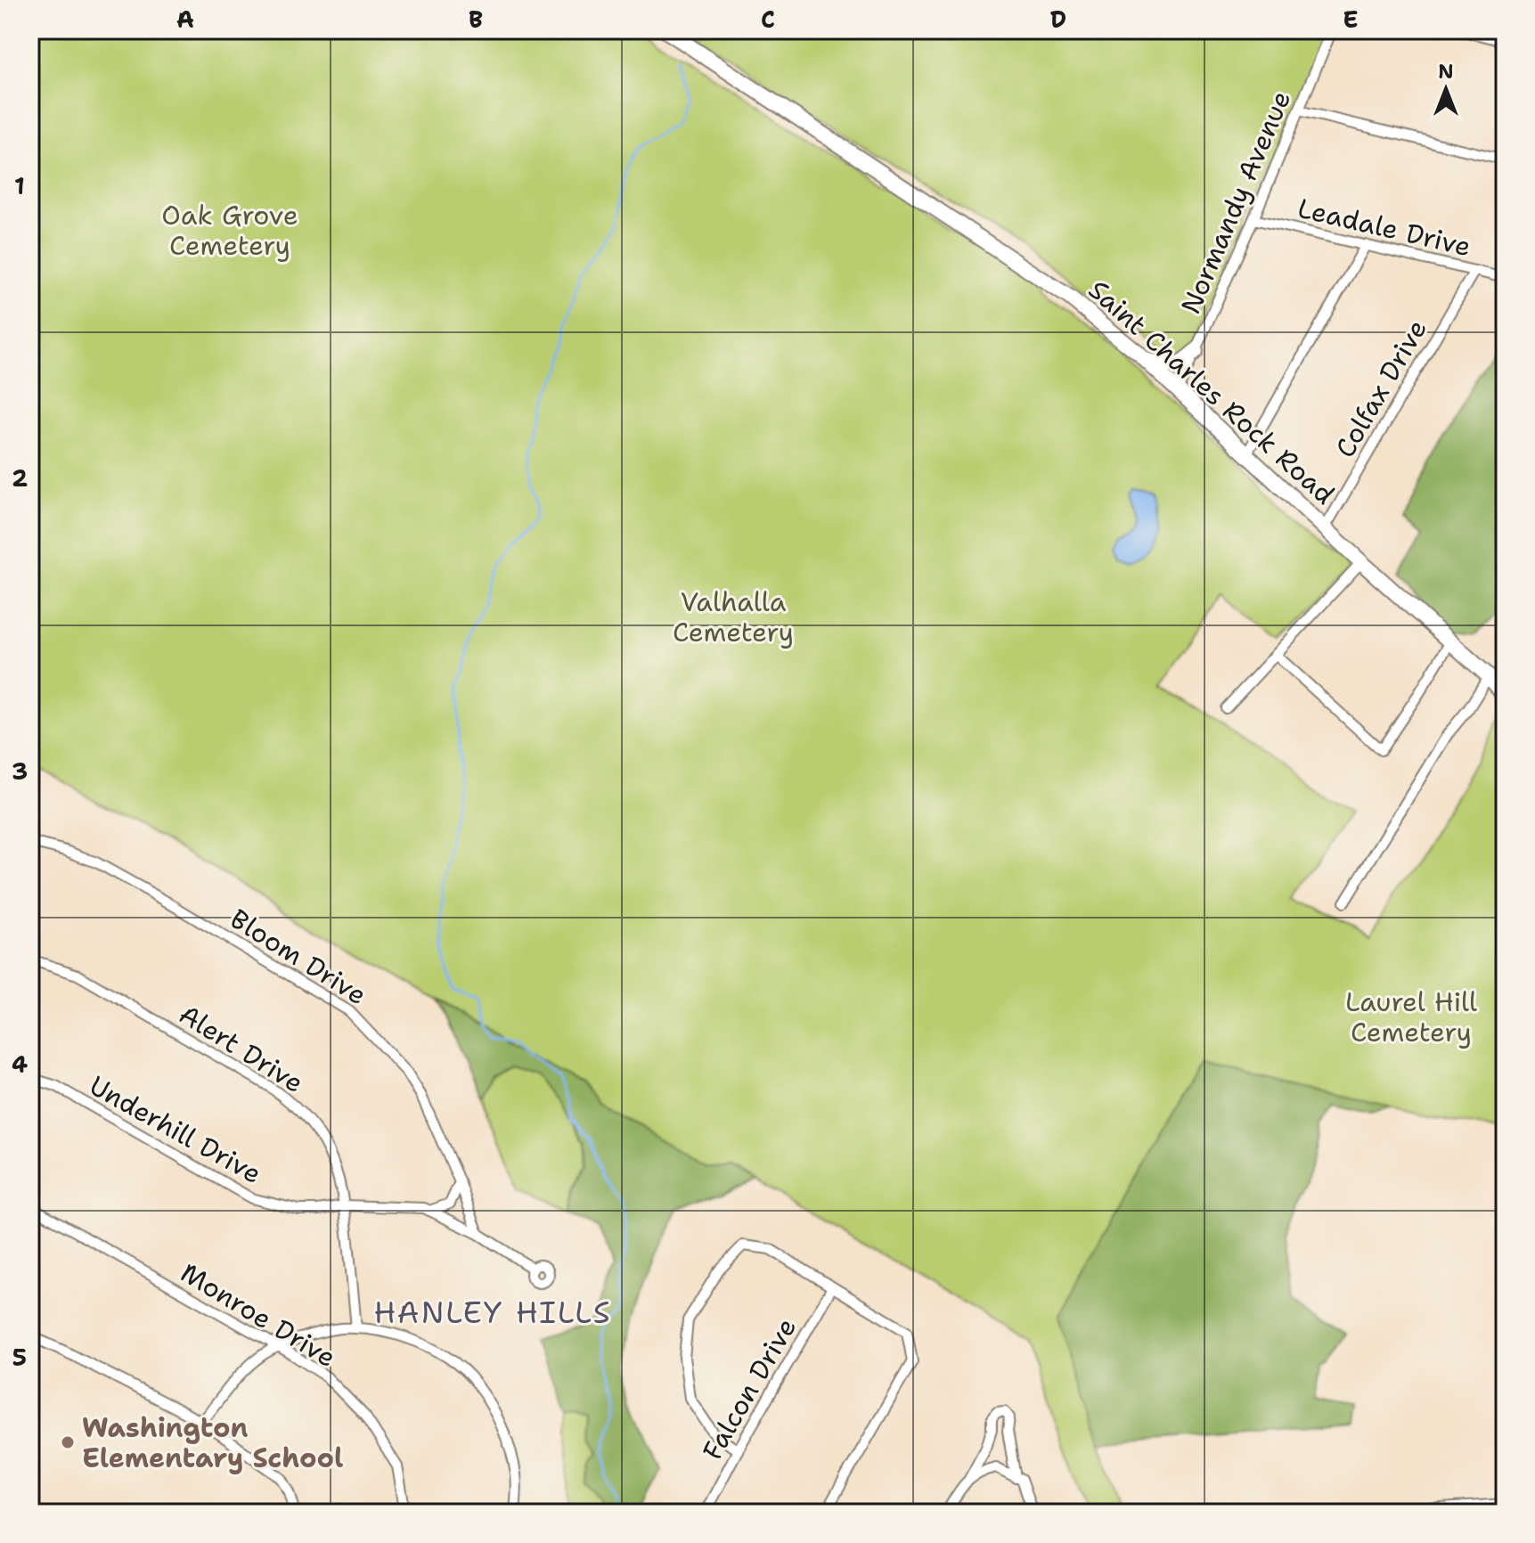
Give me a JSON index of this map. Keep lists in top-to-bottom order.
{
  "streets": {
    "main road": ["Saint Charles Rock Road"],
    "street": [
      "Normandy Avenue",
      "Leadale Drive",
      "Colfax Drive",
      "Bloom Drive",
      "Alert Drive",
      "Underhill Drive",
      "Monroe Drive",
      "Falcon Drive"
    ]
  },
  "crossings": [
    ["Normandy Avenue", "Leadale Drive"],
    ["Normandy Avenue", "Saint Charles Rock Road"],
    ["Leadale Drive", "Colfax Drive"],
    ["Colfax Drive", "Saint Charles Rock Road"],
    ["Bloom Drive", "Underhill Drive"],
    ["Alert Drive", "Underhill Drive"]
  ],
  "districts": ["HANLEY HILLS"],
  "parks": ["Oak Grove Cemetery", "Valhalla Cemetery", "Laurel Hill Cemetery"],
  "places": ["Washington Elementary School"],
  "north": "top",
  "grid": {
    "columns": [
      "A",
      "B",
      "C",
      "D",
      "E"
    ],
    "rows": [
      "1",
      "2",
      "3",
      "4",
      "5"
    ]
  }
}
